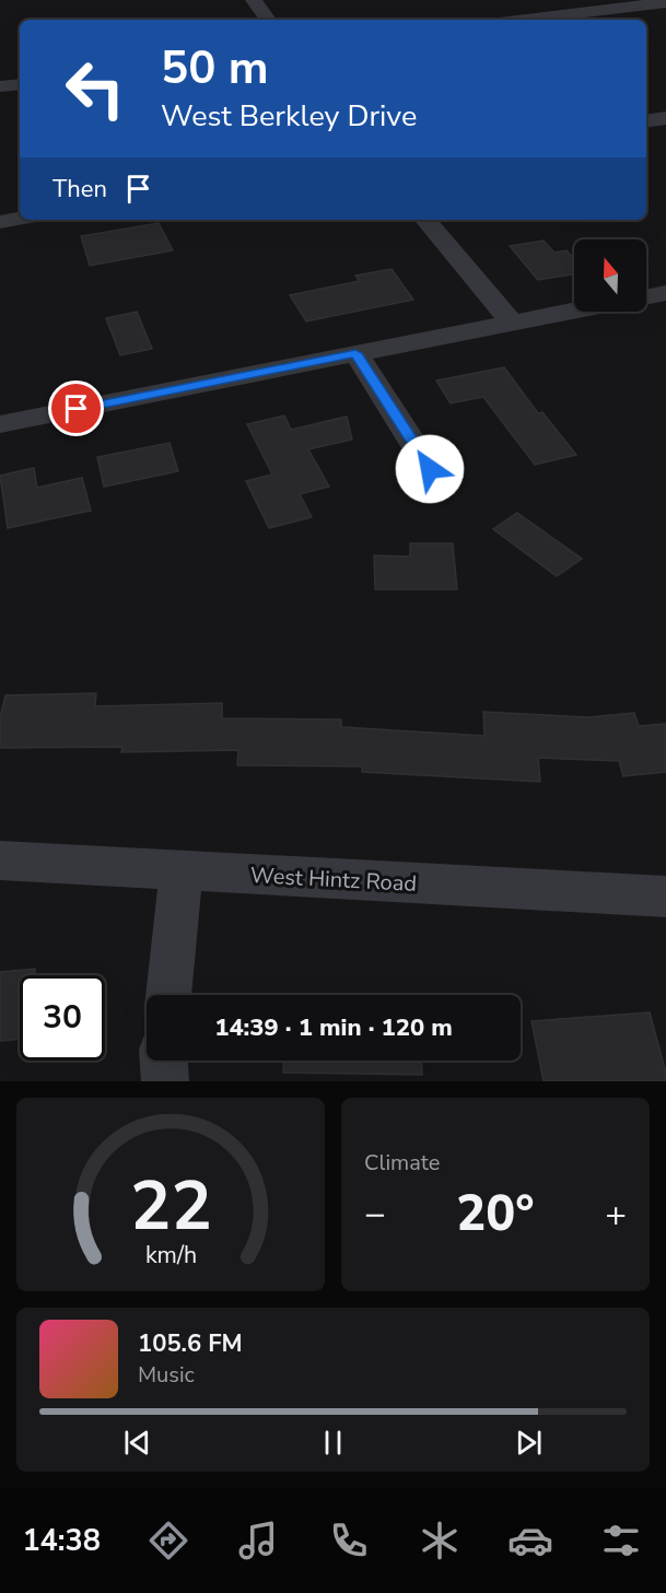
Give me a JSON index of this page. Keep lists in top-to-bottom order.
{
  "streets": {
    "street": ["West Hintz Road"]
  },
  "north": "top",
  "page": {
    "turn": ["50 m", "West Berkley Drive"],
    "then": "Then",
    "limit": "30",
    "trip": "14:39 · 1 min · 120 m",
    "tile": "Climate",
    "heat": ["−", "20°", "+"],
    "song": ["105.6 FM", "Music"],
    "tabs": "14:38",
    "gauge": ["22", "km/h"]
  }
}
